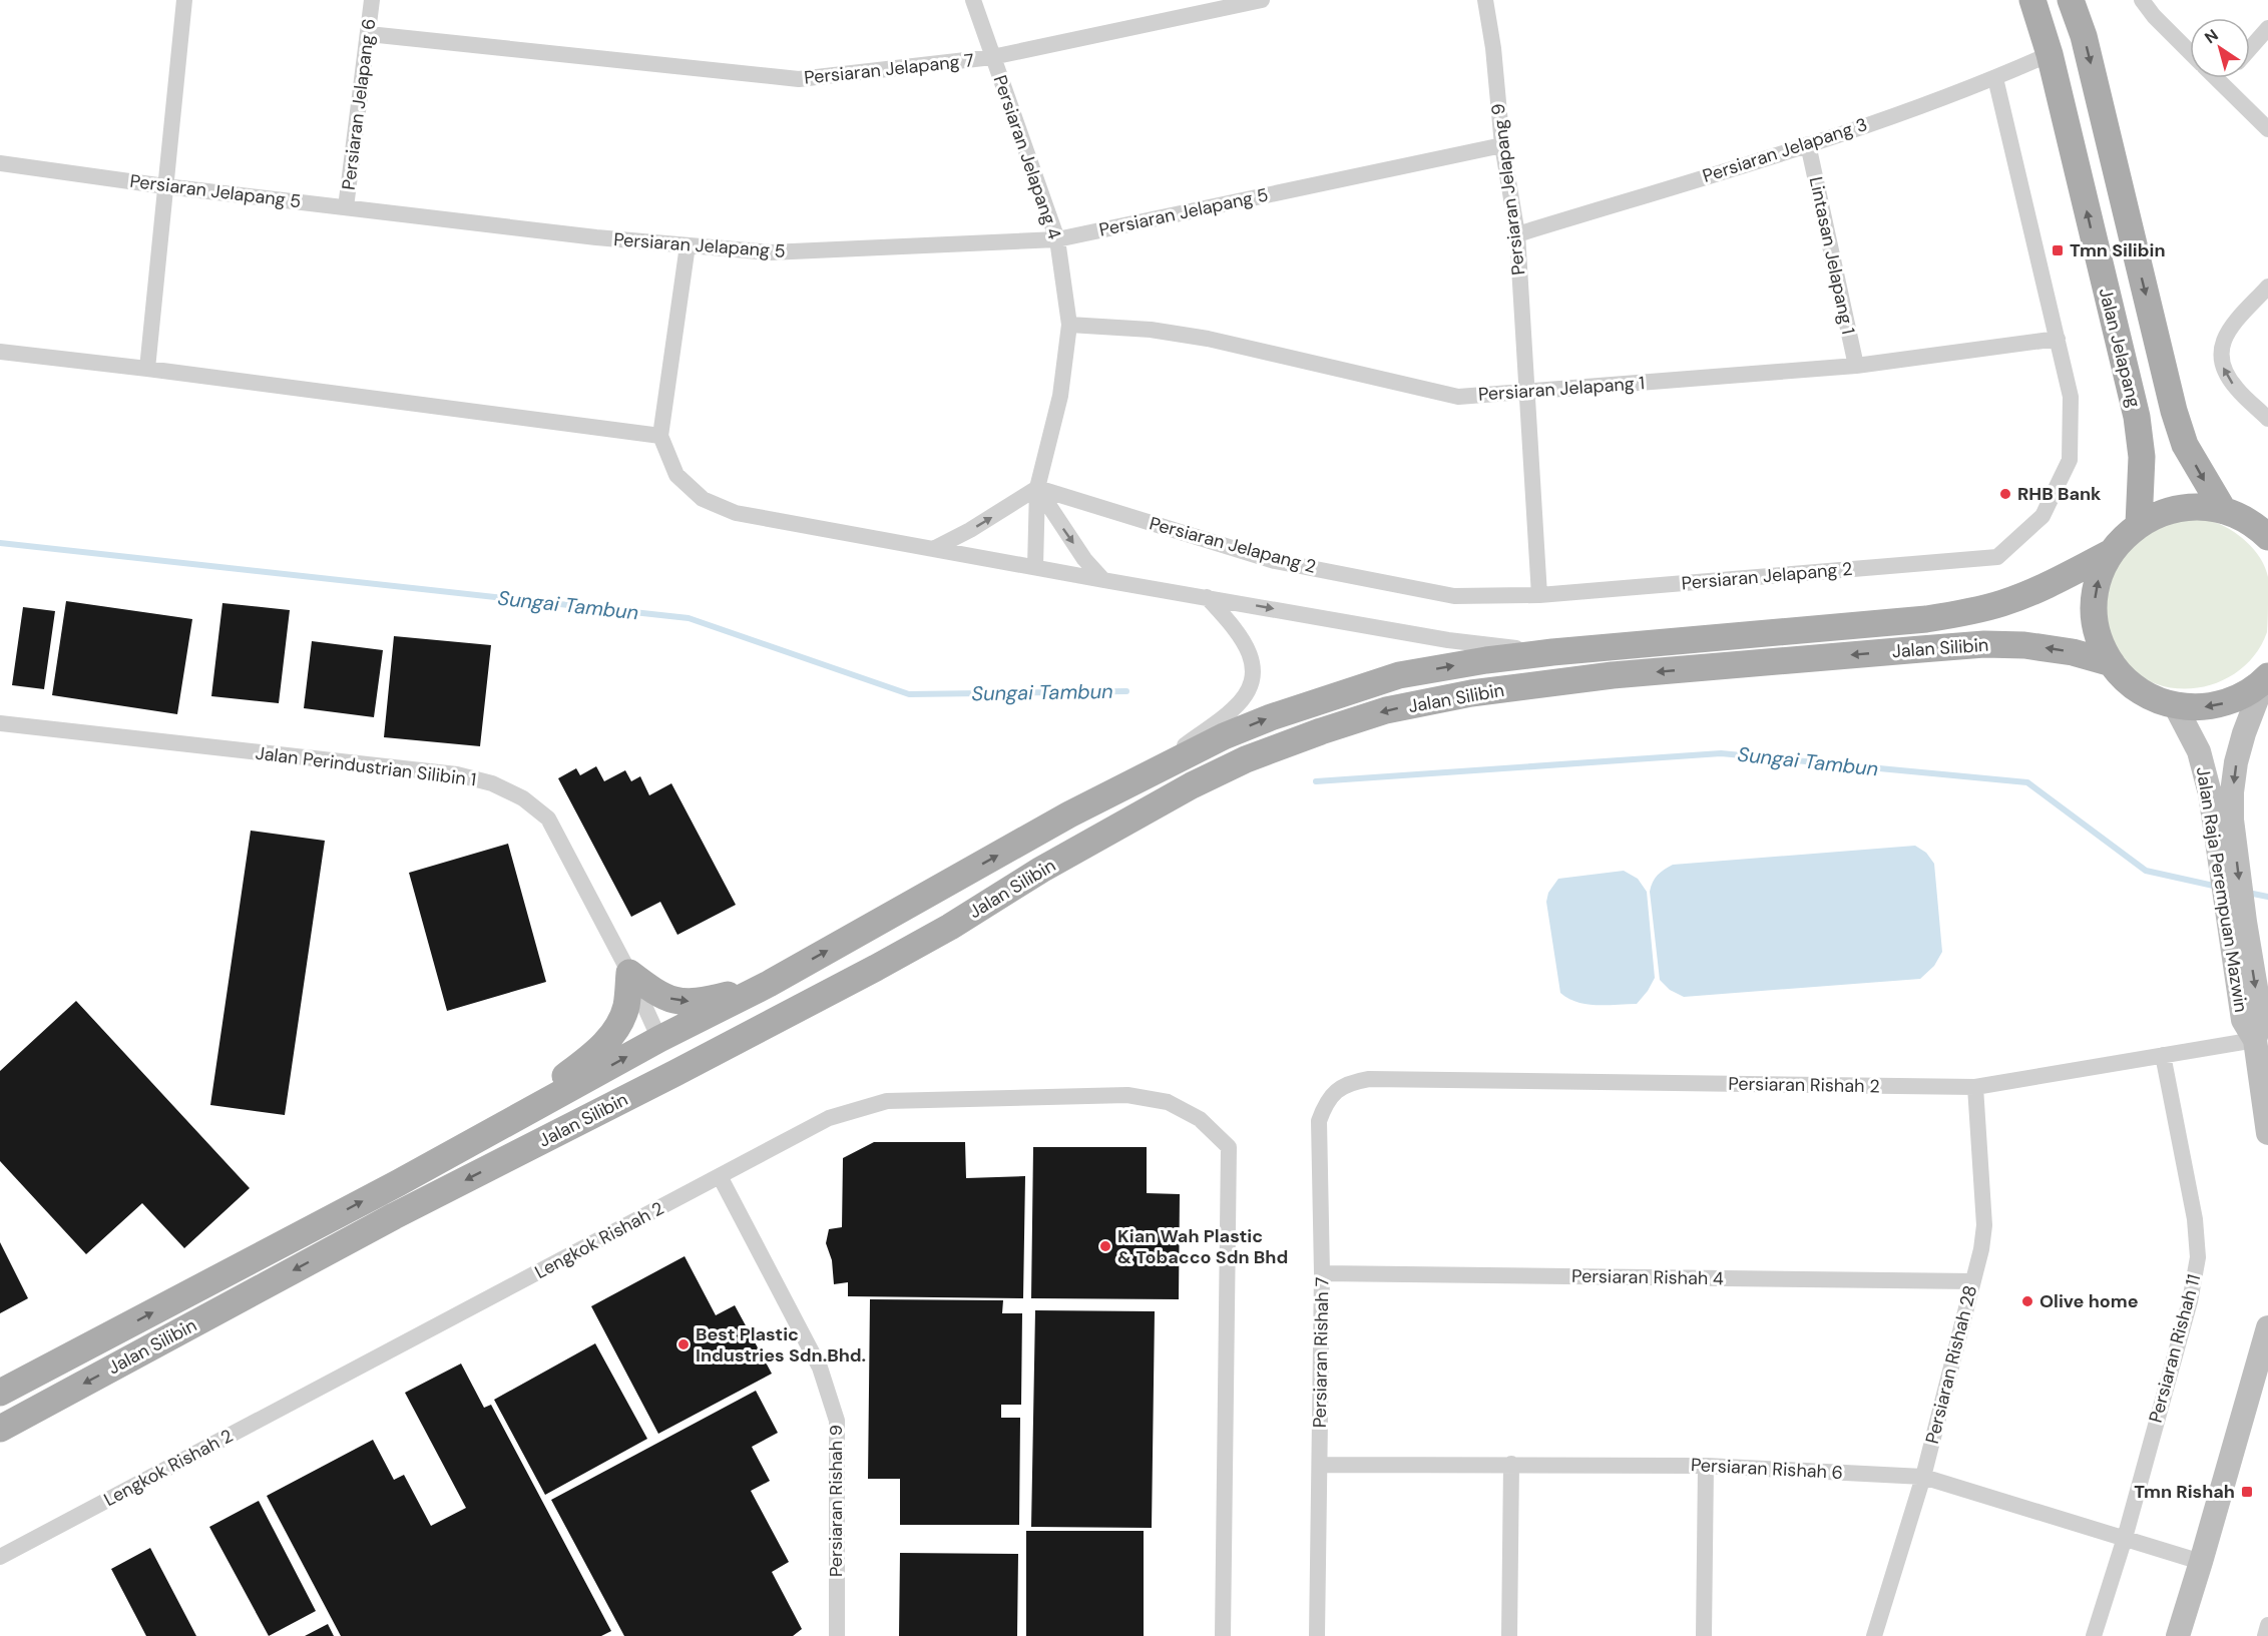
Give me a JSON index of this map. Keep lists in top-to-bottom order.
{
  "streets": {
    "main road": ["Jalan Jelapang", "Jalan Silibin", "Jalan Raja Perempuan Mazwin"],
    "street": [
      "Persiaran Jelapang 7",
      "Persiaran Jelapang 6",
      "Persiaran Jelapang 3",
      "Persiaran Jelapang 4",
      "Persiaran Jelapang 9",
      "Persiaran Jelapang 5",
      "Lintasan Jelapang 1",
      "Persiaran Jelapang 1",
      "Persiaran Jelapang 2",
      "Jalan Perindustrian Silibin 1",
      "Persiaran Rishah 2",
      "Lengkok Rishah 2",
      "Persiaran Rishah 4",
      "Persiaran Rishah 11",
      "Persiaran Rishah 7",
      "Persiaran Rishah 28",
      "Persiaran Rishah 6",
      "Persiaran Rishah 9"
    ]
  },
  "crossings": [
    ["Persiaran Jelapang 7", "Persiaran Jelapang 6"],
    ["Persiaran Jelapang 7", "Persiaran Jelapang 4"],
    ["Persiaran Jelapang 6", "Persiaran Jelapang 5"],
    ["Persiaran Jelapang 3", "Persiaran Jelapang 9"],
    ["Persiaran Jelapang 3", "Lintasan Jelapang 1"],
    ["Persiaran Jelapang 3", "Jalan Jelapang"],
    ["Persiaran Jelapang 3", "Persiaran Jelapang 2"],
    ["Persiaran Jelapang 4", "Persiaran Jelapang 5"],
    ["Persiaran Jelapang 4", "Persiaran Jelapang 1"],
    ["Persiaran Jelapang 4", "Persiaran Jelapang 2"],
    ["Persiaran Jelapang 4", "Jalan Silibin"],
    ["Persiaran Jelapang 9", "Persiaran Jelapang 5"],
    ["Persiaran Jelapang 9", "Persiaran Jelapang 1"],
    ["Persiaran Jelapang 9", "Persiaran Jelapang 2"],
    ["Lintasan Jelapang 1", "Persiaran Jelapang 1"],
    ["Persiaran Jelapang 1", "Persiaran Jelapang 2"],
    ["Jalan Silibin", "Jalan Perindustrian Silibin 1"],
    ["Jalan Raja Perempuan Mazwin", "Persiaran Rishah 2"],
    ["Persiaran Rishah 2", "Persiaran Rishah 11"],
    ["Persiaran Rishah 2", "Persiaran Rishah 7"],
    ["Persiaran Rishah 2", "Persiaran Rishah 28"],
    ["Lengkok Rishah 2", "Persiaran Rishah 9"],
    ["Persiaran Rishah 4", "Persiaran Rishah 7"],
    ["Persiaran Rishah 4", "Persiaran Rishah 28"],
    ["Persiaran Rishah 11", "Persiaran Rishah 6"],
    ["Persiaran Rishah 7", "Persiaran Rishah 6"],
    ["Persiaran Rishah 28", "Persiaran Rishah 6"]
  ],
  "water": ["Sungai Tambun"],
  "places": {
    "transit": ["Tmn Silibin", "Tmn Rishah"],
    "other": [
      "RHB Bank",
      "Kian Wah Plastic & Tobacco Sdn Bhd",
      "Olive home",
      "Best Plastic Industries Sdn.Bhd."
    ]
  },
  "north": "top left"
}
